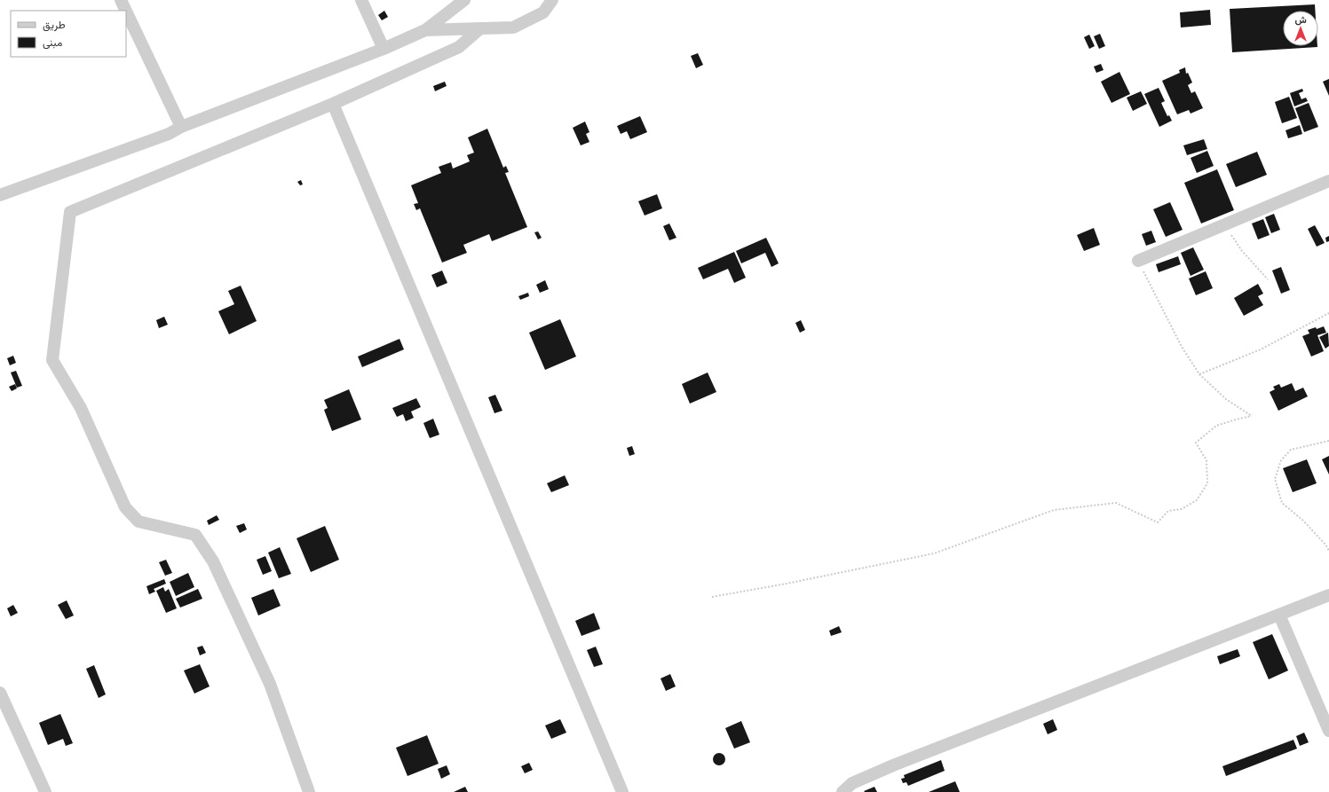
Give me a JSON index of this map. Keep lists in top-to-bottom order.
{
  "legend": ["طريق", "مبنى"],
  "north": "top"
}
